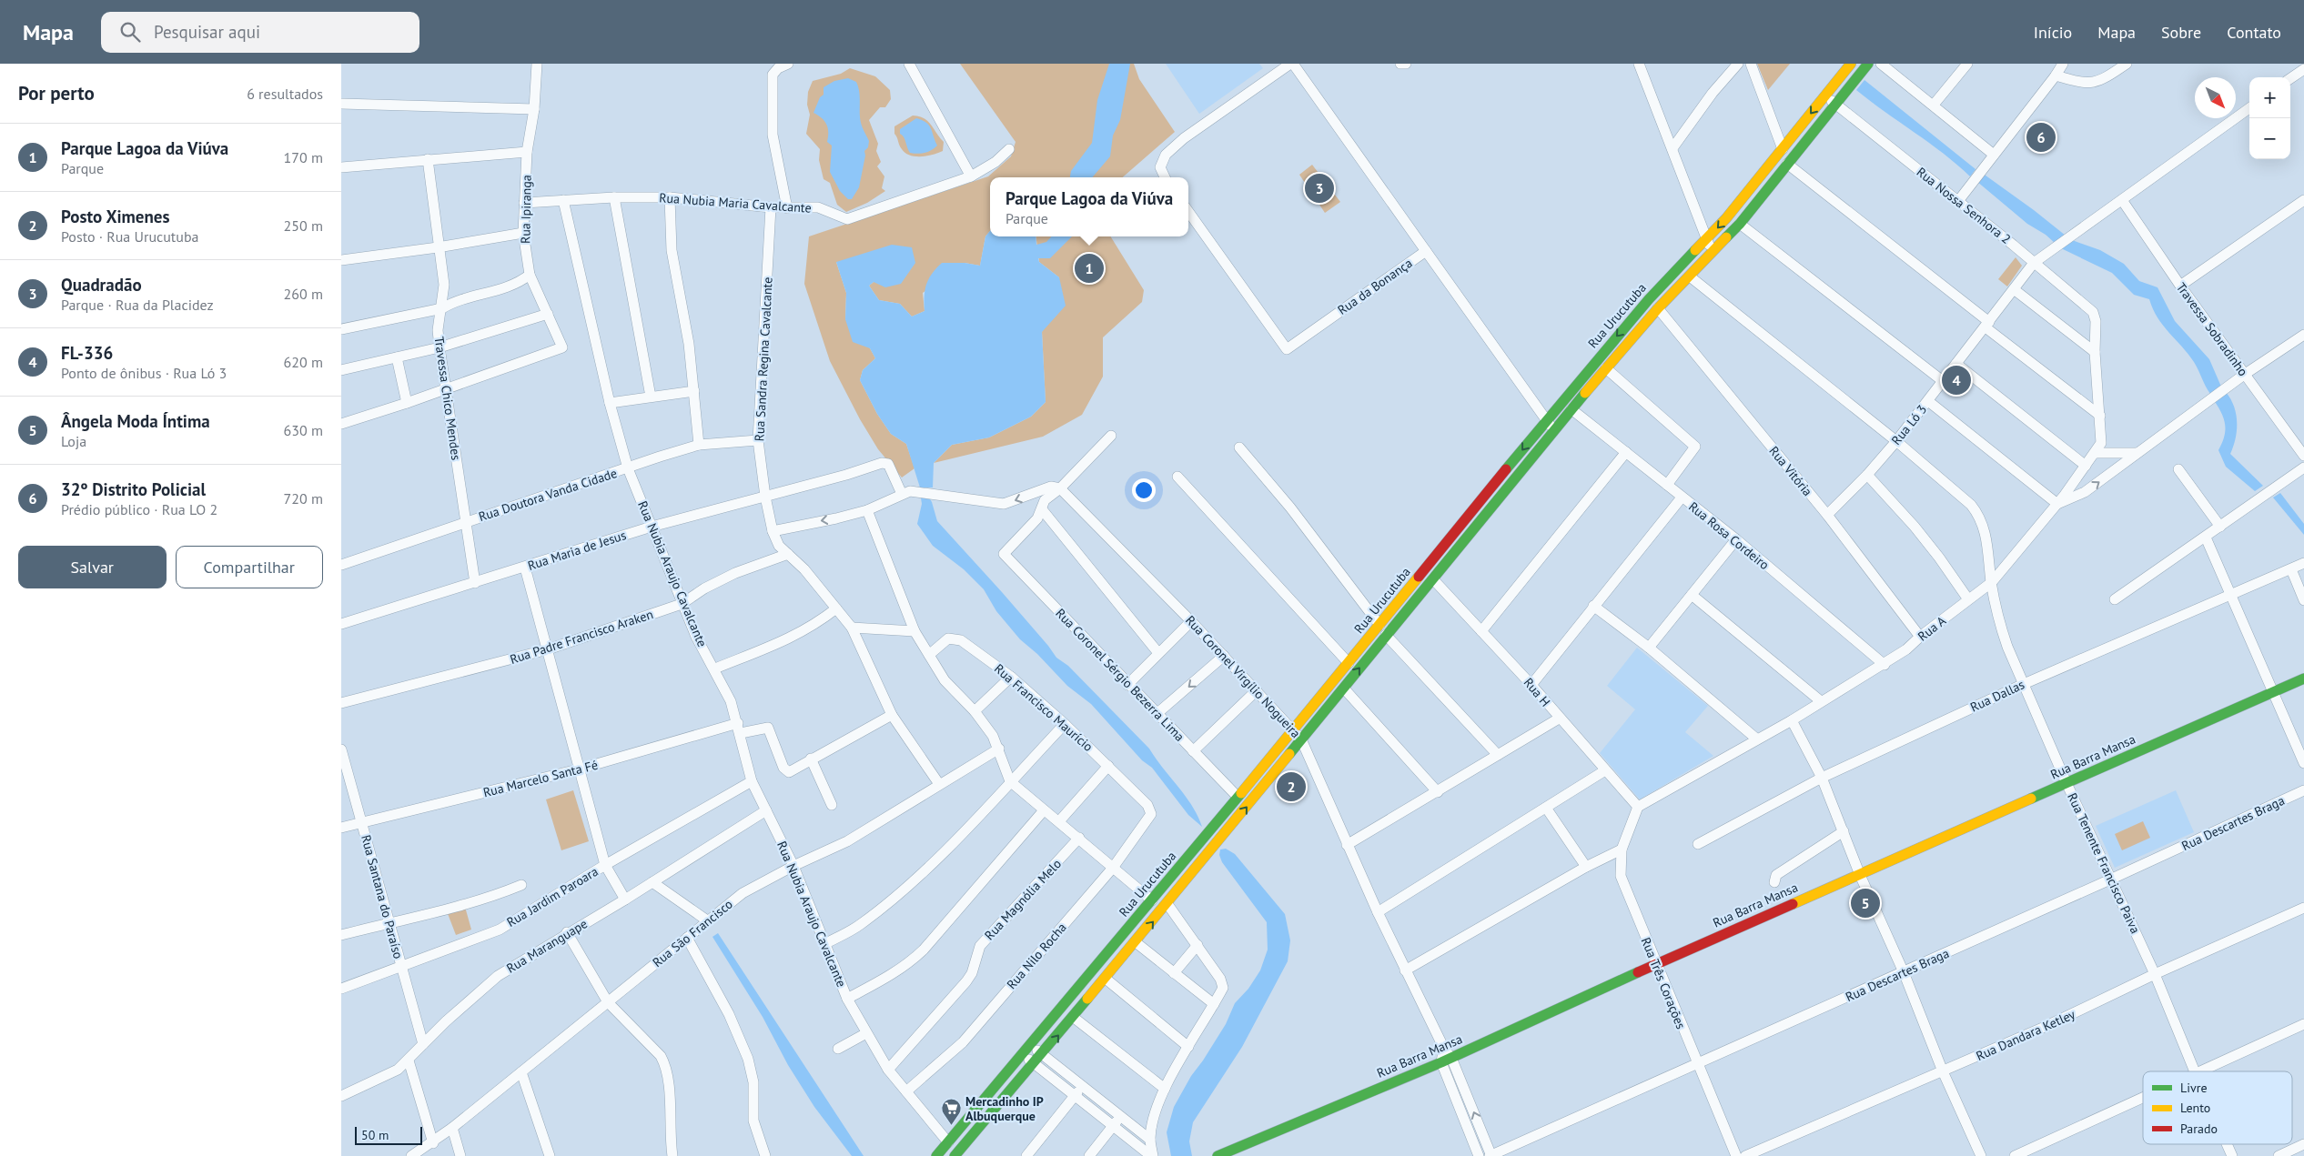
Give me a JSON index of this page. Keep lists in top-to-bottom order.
{
  "streets": {
    "street": [
      "Rua Nubia Maria Cavalcante",
      "Rua Nossa Senhora 2",
      "Rua Ipiranga",
      "Rua da Bonança",
      "Rua Urucutuba",
      "Travessa Sobradinho",
      "Rua Sandra Regina Cavalcante",
      "Travessa Chico Mendes",
      "Rua Ló 3",
      "Rua Vitória",
      "Rua Doutora Vanda Cidade",
      "Rua Rosa Cordeiro",
      "Rua Maria de Jesus",
      "Rua Nubia Araujo Cavalcante",
      "Rua A",
      "Rua Padre Francisco Araken",
      "Rua Coronel Sérgio Bezerra Lima",
      "Rua Coronel Virgílio Nogueira",
      "Rua H",
      "Rua Dallas",
      "Rua Francisco Maurício",
      "Rua Barra Mansa",
      "Rua Marcelo Santa Fé",
      "Rua Descartes Braga",
      "Rua Tenente Francisco Paiva",
      "Rua Santana do Paraíso",
      "Rua Jardim Paroara",
      "Rua Magnólia Melo",
      "Rua São Francisco",
      "Rua Maranguape",
      "Rua Nilo Rocha",
      "Rua Três Corações",
      "Rua Dandara Ketley"
    ]
  },
  "crossings": [
    ["Rua Nubia Maria Cavalcante", "Rua Ipiranga"],
    ["Rua Nubia Maria Cavalcante", "Rua Sandra Regina Cavalcante"],
    ["Rua Nubia Maria Cavalcante", "Rua Nubia Araujo Cavalcante"],
    ["Rua Nossa Senhora 2", "Rua Urucutuba"],
    ["Rua Nossa Senhora 2", "Rua Ló 3"],
    ["Rua Nossa Senhora 2", "Rua A"],
    ["Rua Ipiranga", "Travessa Chico Mendes"],
    ["Rua Urucutuba", "Rua Vitória"],
    ["Rua Urucutuba", "Rua Rosa Cordeiro"],
    ["Rua Urucutuba", "Rua Nubia Araujo Cavalcante"],
    ["Rua Urucutuba", "Rua Coronel Sérgio Bezerra Lima"],
    ["Rua Urucutuba", "Rua Coronel Virgílio Nogueira"],
    ["Rua Urucutuba", "Rua H"],
    ["Rua Urucutuba", "Rua Tenente Francisco Paiva"],
    ["Travessa Sobradinho", "Rua Ló 3"],
    ["Rua Sandra Regina Cavalcante", "Rua Doutora Vanda Cidade"],
    ["Rua Sandra Regina Cavalcante", "Rua Maria de Jesus"],
    ["Rua Sandra Regina Cavalcante", "Rua Padre Francisco Araken"],
    ["Rua Sandra Regina Cavalcante", "Rua São Francisco"],
    ["Travessa Chico Mendes", "Rua Doutora Vanda Cidade"],
    ["Travessa Chico Mendes", "Rua Maria de Jesus"],
    ["Rua Ló 3", "Rua Vitória"],
    ["Rua Ló 3", "Rua Tenente Francisco Paiva"],
    ["Rua Vitória", "Rua A"],
    ["Rua Doutora Vanda Cidade", "Rua Nubia Araujo Cavalcante"],
    ["Rua Rosa Cordeiro", "Rua A"],
    ["Rua Maria de Jesus", "Rua Nubia Araujo Cavalcante"],
    ["Rua Nubia Araujo Cavalcante", "Rua Padre Francisco Araken"],
    ["Rua Nubia Araujo Cavalcante", "Rua Marcelo Santa Fé"],
    ["Rua Nubia Araujo Cavalcante", "Rua Jardim Paroara"],
    ["Rua Nubia Araujo Cavalcante", "Rua Magnólia Melo"],
    ["Rua Nubia Araujo Cavalcante", "Rua São Francisco"],
    ["Rua Nubia Araujo Cavalcante", "Rua Maranguape"],
    ["Rua Nubia Araujo Cavalcante", "Rua Nilo Rocha"],
    ["Rua A", "Rua H"],
    ["Rua A", "Rua Tenente Francisco Paiva"],
    ["Rua A", "Rua Três Corações"],
    ["Rua Coronel Virgílio Nogueira", "Rua Barra Mansa"],
    ["Rua Coronel Virgílio Nogueira", "Rua Descartes Braga"],
    ["Rua H", "Rua Três Corações"],
    ["Rua Dallas", "Rua Tenente Francisco Paiva"],
    ["Rua Francisco Maurício", "Rua Nilo Rocha"],
    ["Rua Barra Mansa", "Rua Tenente Francisco Paiva"],
    ["Rua Barra Mansa", "Rua Três Corações"],
    ["Rua Marcelo Santa Fé", "Rua Santana do Paraíso"],
    ["Rua Descartes Braga", "Rua Tenente Francisco Paiva"],
    ["Rua Descartes Braga", "Rua Três Corações"],
    ["Rua Tenente Francisco Paiva", "Rua Dandara Ketley"],
    ["Rua Santana do Paraíso", "Rua Jardim Paroara"],
    ["Rua Santana do Paraíso", "Rua Maranguape"]
  ],
  "places": {
    "supermarket": ["Mercadinho IP Albuquerque"]
  },
  "legend": ["Livre", "Lento", "Parado"],
  "scale_bar": "50 m",
  "north": "bottom right",
  "page": {
    "header": "Mapa",
    "search": "Pesquisar aqui",
    "nav": [
      "Início",
      "Mapa",
      "Sobre",
      "Contato"
    ],
    "heading": ["Por perto", "6 resultados"],
    "map_buttons": ["+", "−"],
    "pins": [
      "6",
      "3",
      "1",
      "4",
      "2",
      "5"
    ],
    "list": [
      {
        "mark": "1",
        "name": "Parque Lagoa da Viúva",
        "note": "Parque",
        "value": "170 m"
      },
      {
        "mark": "2",
        "name": "Posto Ximenes",
        "note": "Posto · Rua Urucutuba",
        "value": "250 m"
      },
      {
        "mark": "3",
        "name": "Quadradão",
        "note": "Parque · Rua da Placidez",
        "value": "260 m"
      },
      {
        "mark": "4",
        "name": "FL-336",
        "note": "Ponto de ônibus · Rua Ló 3",
        "value": "620 m"
      },
      {
        "mark": "5",
        "name": "Ângela Moda Íntima",
        "note": "Loja",
        "value": "630 m"
      },
      {
        "mark": "6",
        "name": "32º Distrito Policial",
        "note": "Prédio público · Rua LO 2",
        "value": "720 m"
      }
    ],
    "popup": ["Parque Lagoa da Viúva", "Parque"],
    "buttons": ["Salvar", "Compartilhar"],
    "scale": "50 m"
  }
}
